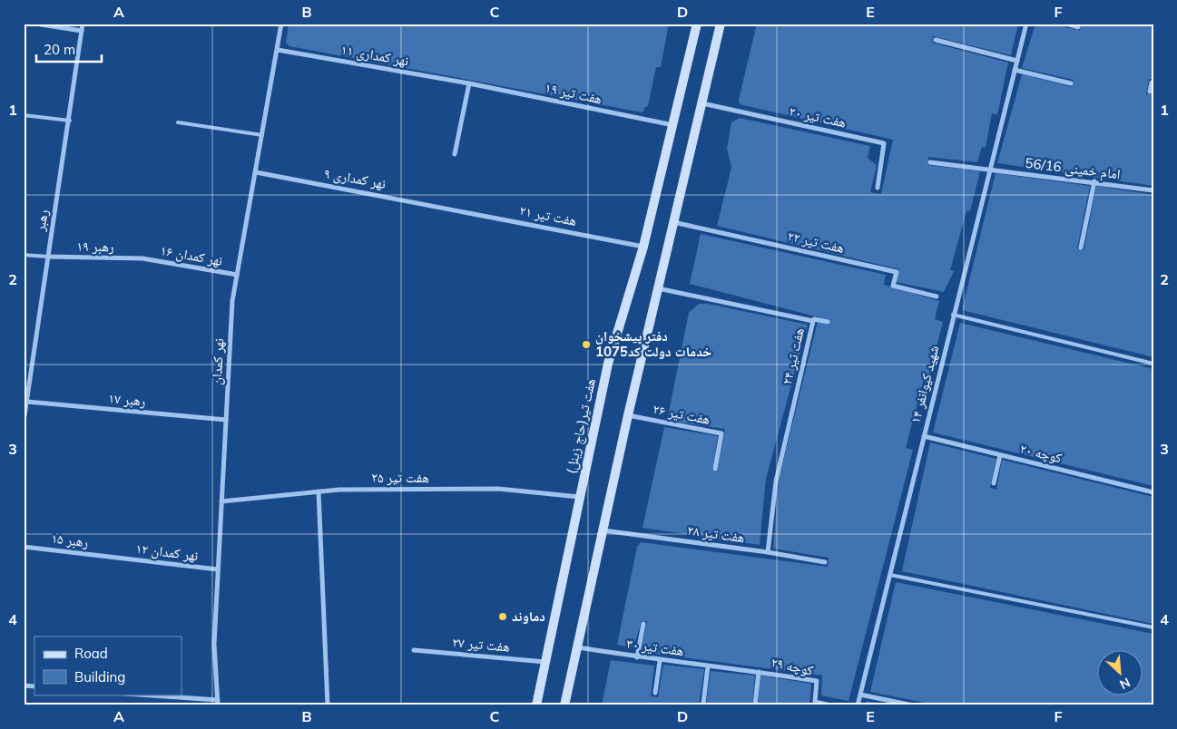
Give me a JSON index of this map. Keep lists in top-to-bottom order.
{
  "streets": {
    "main road": ["هفت تیر(حاج زینل)"],
    "street": [
      "نهر کمداری ۱۱",
      "هفت تیر ۱۹",
      "هفت تیر ۲۰",
      "امام خمینی 56/16",
      "نهر کمداری ۹",
      "هفت تیر ۲۱",
      "رهبر",
      "هفت تیر ۲۲",
      "رهبر ۱۹",
      "نهر کمدان ۱۶",
      "هفت تیر ۲۴",
      "نهر کمدان",
      "شهید کیوانفر ۱۴",
      "رهبر ۱۷",
      "هفت تیر ۲۶",
      "کوچه ۲۰",
      "هفت تیر ۲۵",
      "هفت تیر ۲۸",
      "رهبر ۱۵",
      "نهر کمدان ۱۲",
      "هفت تیر ۲۷",
      "هفت تیر ۳۰",
      "کوچه ۲۹"
    ]
  },
  "crossings": [
    ["نهر کمداری ۱۱", "هفت تیر ۱۹"],
    ["نهر کمداری ۱۱", "نهر کمدان"],
    ["هفت تیر ۱۹", "هفت تیر(حاج زینل)"],
    ["امام خمینی 56/16", "شهید کیوانفر ۱۴"],
    ["نهر کمداری ۹", "هفت تیر ۲۱"],
    ["نهر کمداری ۹", "نهر کمدان"],
    ["هفت تیر ۲۱", "هفت تیر(حاج زینل)"],
    ["رهبر", "رهبر ۱۹"],
    ["رهبر", "رهبر ۱۷"],
    ["رهبر ۱۹", "نهر کمدان ۱۶"],
    ["نهر کمدان ۱۶", "نهر کمدان"],
    ["هفت تیر ۲۴", "هفت تیر ۲۸"],
    ["نهر کمدان", "رهبر ۱۷"],
    ["نهر کمدان", "هفت تیر ۲۵"],
    ["نهر کمدان", "نهر کمدان ۱۲"],
    ["شهید کیوانفر ۱۴", "کوچه ۲۰"],
    ["هفت تیر(حاج زینل)", "هفت تیر ۲۵"],
    ["هفت تیر(حاج زینل)", "هفت تیر ۲۷"],
    ["رهبر ۱۵", "نهر کمدان ۱۲"],
    ["هفت تیر ۳۰", "کوچه ۲۹"]
  ],
  "places": ["دفتر پیشخوان خدمات دولت کد1075", "دماوند"],
  "legend": ["Road", "Building"],
  "scale_bar": "20 m",
  "north": "bottom right",
  "grid": {
    "columns": [
      "A",
      "B",
      "C",
      "D",
      "E",
      "F"
    ],
    "rows": [
      "1",
      "2",
      "3",
      "4"
    ]
  }
}
